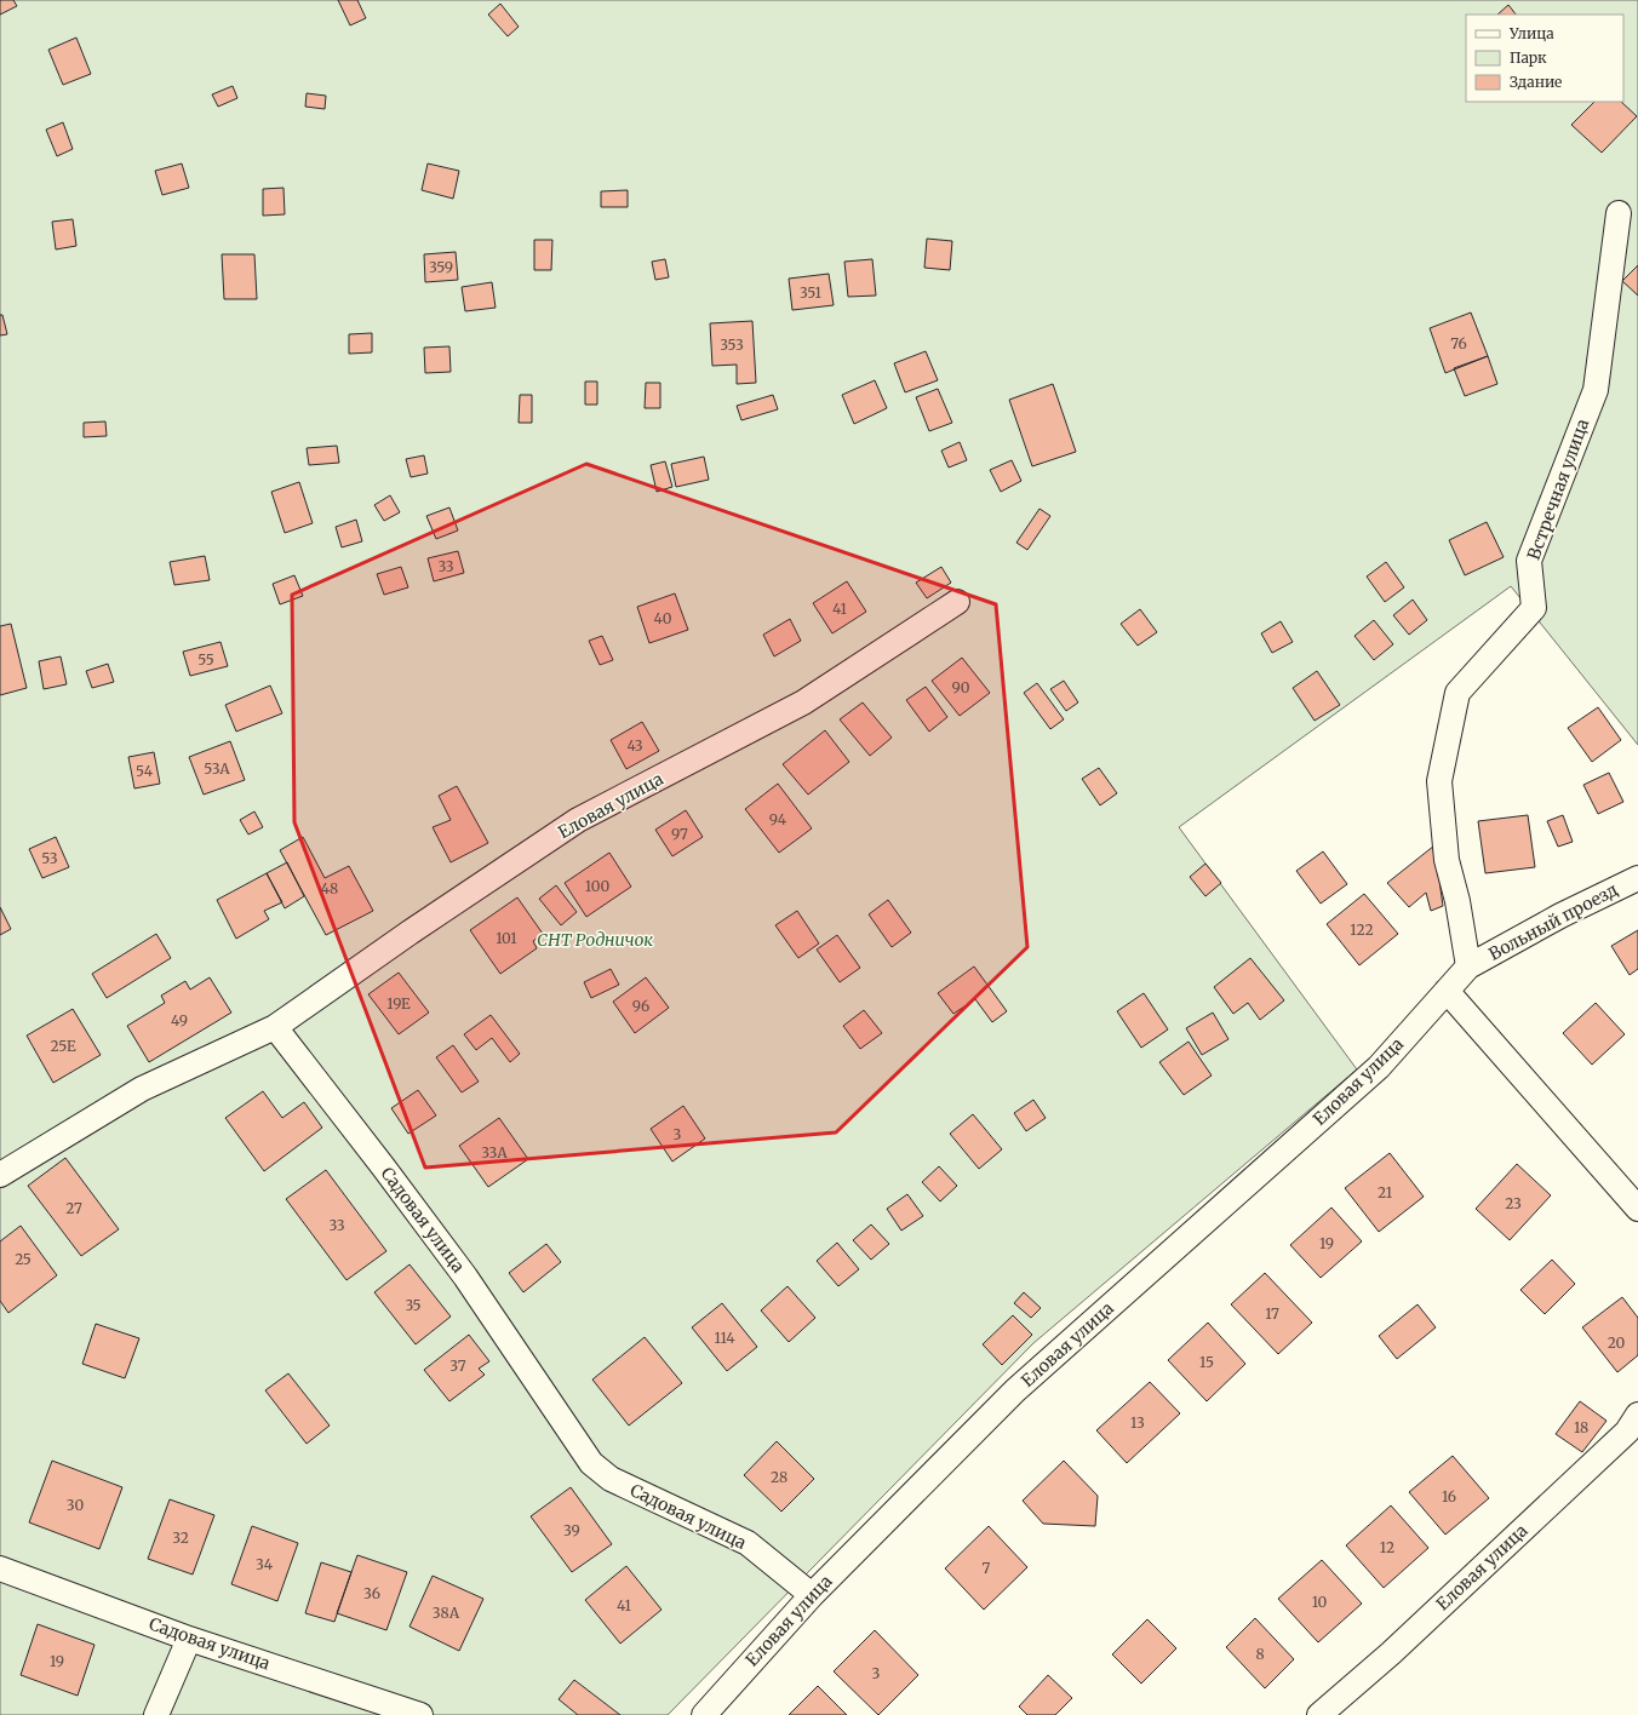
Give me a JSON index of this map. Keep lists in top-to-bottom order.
{
  "streets": {
    "street": [
      "Встречная улица",
      "Еловая улица",
      "Вольный проезд",
      "Садовая улица"
    ]
  },
  "crossings": [
    ["Встречная улица", "Еловая улица"],
    ["Встречная улица", "Вольный проезд"],
    ["Еловая улица", "Вольный проезд"],
    ["Еловая улица", "Садовая улица"]
  ],
  "parks": ["СНТ Родничок"],
  "house_numbers": [
    "359",
    "351",
    "76",
    "353",
    "33",
    "41",
    "40",
    "55",
    "90",
    "43",
    "53А",
    "54",
    "94",
    "97",
    "53",
    "100",
    "48",
    "122",
    "101",
    "19Е",
    "96",
    "49",
    "25Е",
    "3",
    "33А",
    "21",
    "23",
    "27",
    "33",
    "19",
    "25",
    "35",
    "17",
    "114",
    "20",
    "15",
    "37",
    "13",
    "18",
    "28",
    "16",
    "30",
    "39",
    "32",
    "12",
    "34",
    "7",
    "36",
    "10",
    "41",
    "38А",
    "8",
    "19",
    "3"
  ],
  "legend": ["Улица", "Парк", "Здание"]
}
